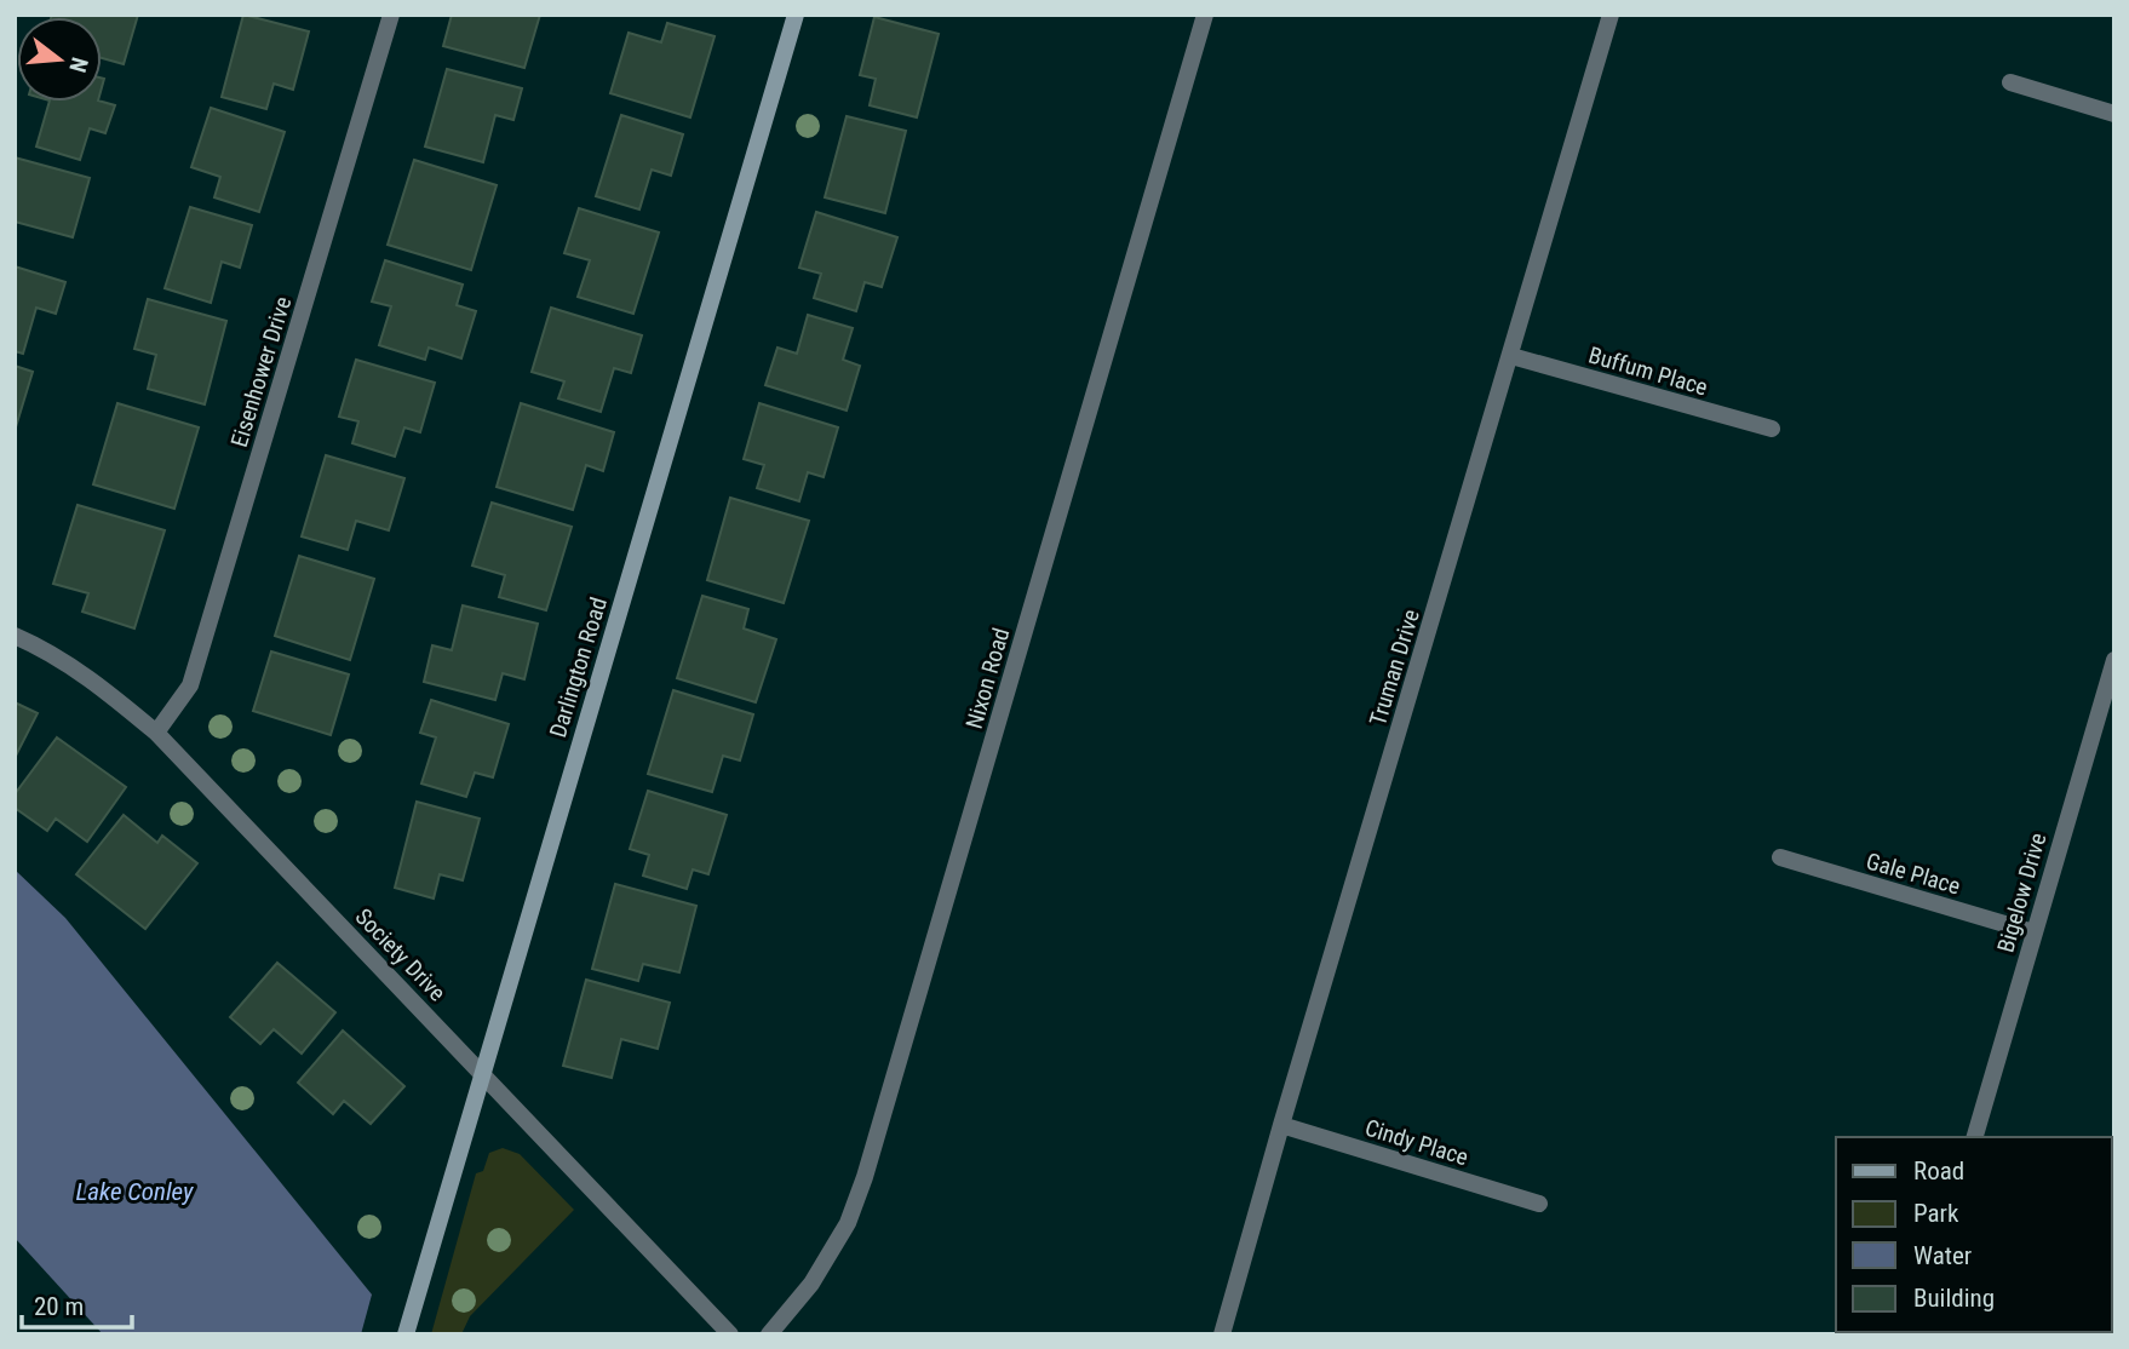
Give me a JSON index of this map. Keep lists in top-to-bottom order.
{
  "streets": {
    "street": [
      "Buffum Place",
      "Eisenhower Drive",
      "Darlington Road",
      "Truman Drive",
      "Nixon Road",
      "Gale Place",
      "Bigelow Drive",
      "Society Drive",
      "Cindy Place"
    ]
  },
  "crossings": [
    ["Buffum Place", "Truman Drive"],
    ["Eisenhower Drive", "Society Drive"],
    ["Darlington Road", "Society Drive"],
    ["Truman Drive", "Cindy Place"],
    ["Gale Place", "Bigelow Drive"]
  ],
  "water": ["Lake Conley"],
  "legend": [
    "Road",
    "Park",
    "Water",
    "Building"
  ],
  "scale_bar": "20 m",
  "north": "right"
}
